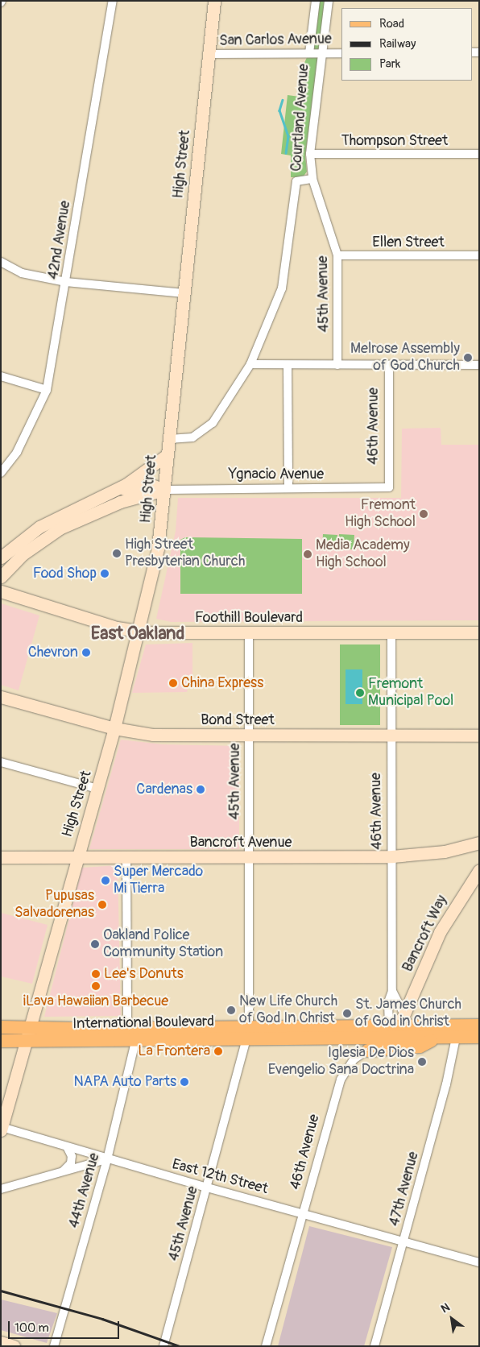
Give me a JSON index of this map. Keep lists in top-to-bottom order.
{
  "streets": {
    "main road": [
      "High Street",
      "46th Avenue",
      "Foothill Boulevard",
      "Bond Street",
      "Bancroft Avenue",
      "Bancroft Way",
      "International Boulevard"
    ],
    "street": [
      "San Carlos Avenue",
      "Courtland Avenue",
      "Thompson Street",
      "42nd Avenue",
      "Ellen Street",
      "45th Avenue",
      "Ygnacio Avenue",
      "East 12th Street",
      "47th Avenue",
      "44th Avenue"
    ]
  },
  "crossings": [
    ["San Carlos Avenue", "Courtland Avenue"],
    ["San Carlos Avenue", "High Street"],
    ["Courtland Avenue", "Thompson Street"],
    ["Courtland Avenue", "High Street"],
    ["Courtland Avenue", "45th Avenue"],
    ["High Street", "Ygnacio Avenue"],
    ["High Street", "Foothill Boulevard"],
    ["High Street", "Bond Street"],
    ["High Street", "Bancroft Avenue"],
    ["High Street", "International Boulevard"],
    ["High Street", "East 12th Street"],
    ["Ellen Street", "45th Avenue"],
    ["45th Avenue", "Foothill Boulevard"],
    ["45th Avenue", "Bond Street"],
    ["45th Avenue", "Bancroft Avenue"],
    ["45th Avenue", "International Boulevard"],
    ["45th Avenue", "East 12th Street"],
    ["46th Avenue", "Ygnacio Avenue"],
    ["46th Avenue", "Foothill Boulevard"],
    ["46th Avenue", "Bond Street"],
    ["46th Avenue", "Bancroft Avenue"],
    ["46th Avenue", "Bancroft Way"],
    ["46th Avenue", "International Boulevard"],
    ["46th Avenue", "East 12th Street"],
    ["International Boulevard", "47th Avenue"],
    ["International Boulevard", "44th Avenue"],
    ["East 12th Street", "47th Avenue"],
    ["East 12th Street", "44th Avenue"]
  ],
  "districts": ["East Oakland"],
  "places": [
    "Melrose Assembly of God Church",
    "Fremont High School",
    "High Street Presbyterian Church",
    "Media Academy High School",
    "Food Shop",
    "Chevron",
    "China Express",
    "Fremont Municipal Pool",
    "Cardenas",
    "Super Mercado Mi Tierra",
    "Pupusas Salvadorenas",
    "Oakland Police Community Station",
    "Lee's Donuts",
    "iLava Hawaiian Barbecue",
    "New Life Church of God In Christ",
    "St. James Church of God in Christ",
    "La Frontera",
    "Iglesia De Dios Evengelio Sana Doctrina",
    "NAPA Auto Parts"
  ],
  "legend": ["Road", "Railway", "Park"],
  "scale_bar": "100 m",
  "north": "top left"
}
